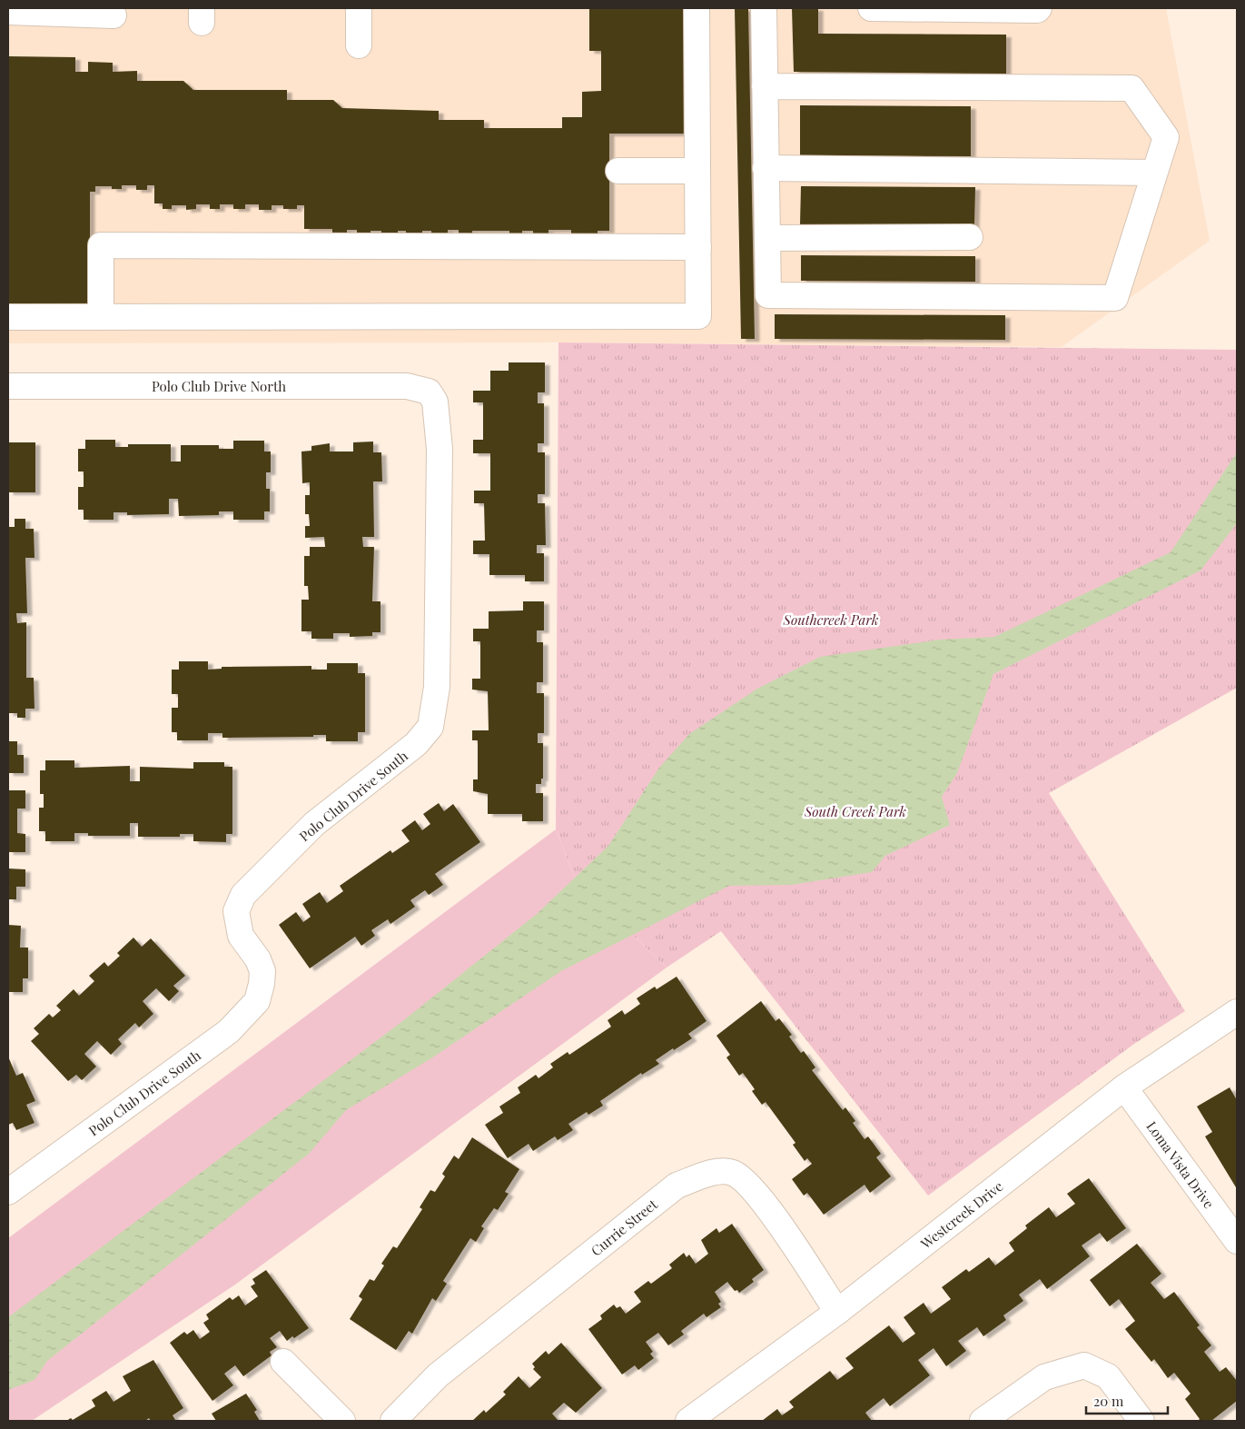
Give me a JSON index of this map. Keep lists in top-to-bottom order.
{
  "streets": {
    "street": [
      "Polo Club Drive North",
      "Polo Club Drive South",
      "Loma Vista Drive",
      "Westcreek Drive",
      "Currie Street"
    ]
  },
  "crossings": [
    ["Polo Club Drive North", "Polo Club Drive South"],
    ["Loma Vista Drive", "Westcreek Drive"],
    ["Westcreek Drive", "Currie Street"]
  ],
  "parks": ["Southcreek Park", "South Creek Park"],
  "scale_bar": "20 m"
}
